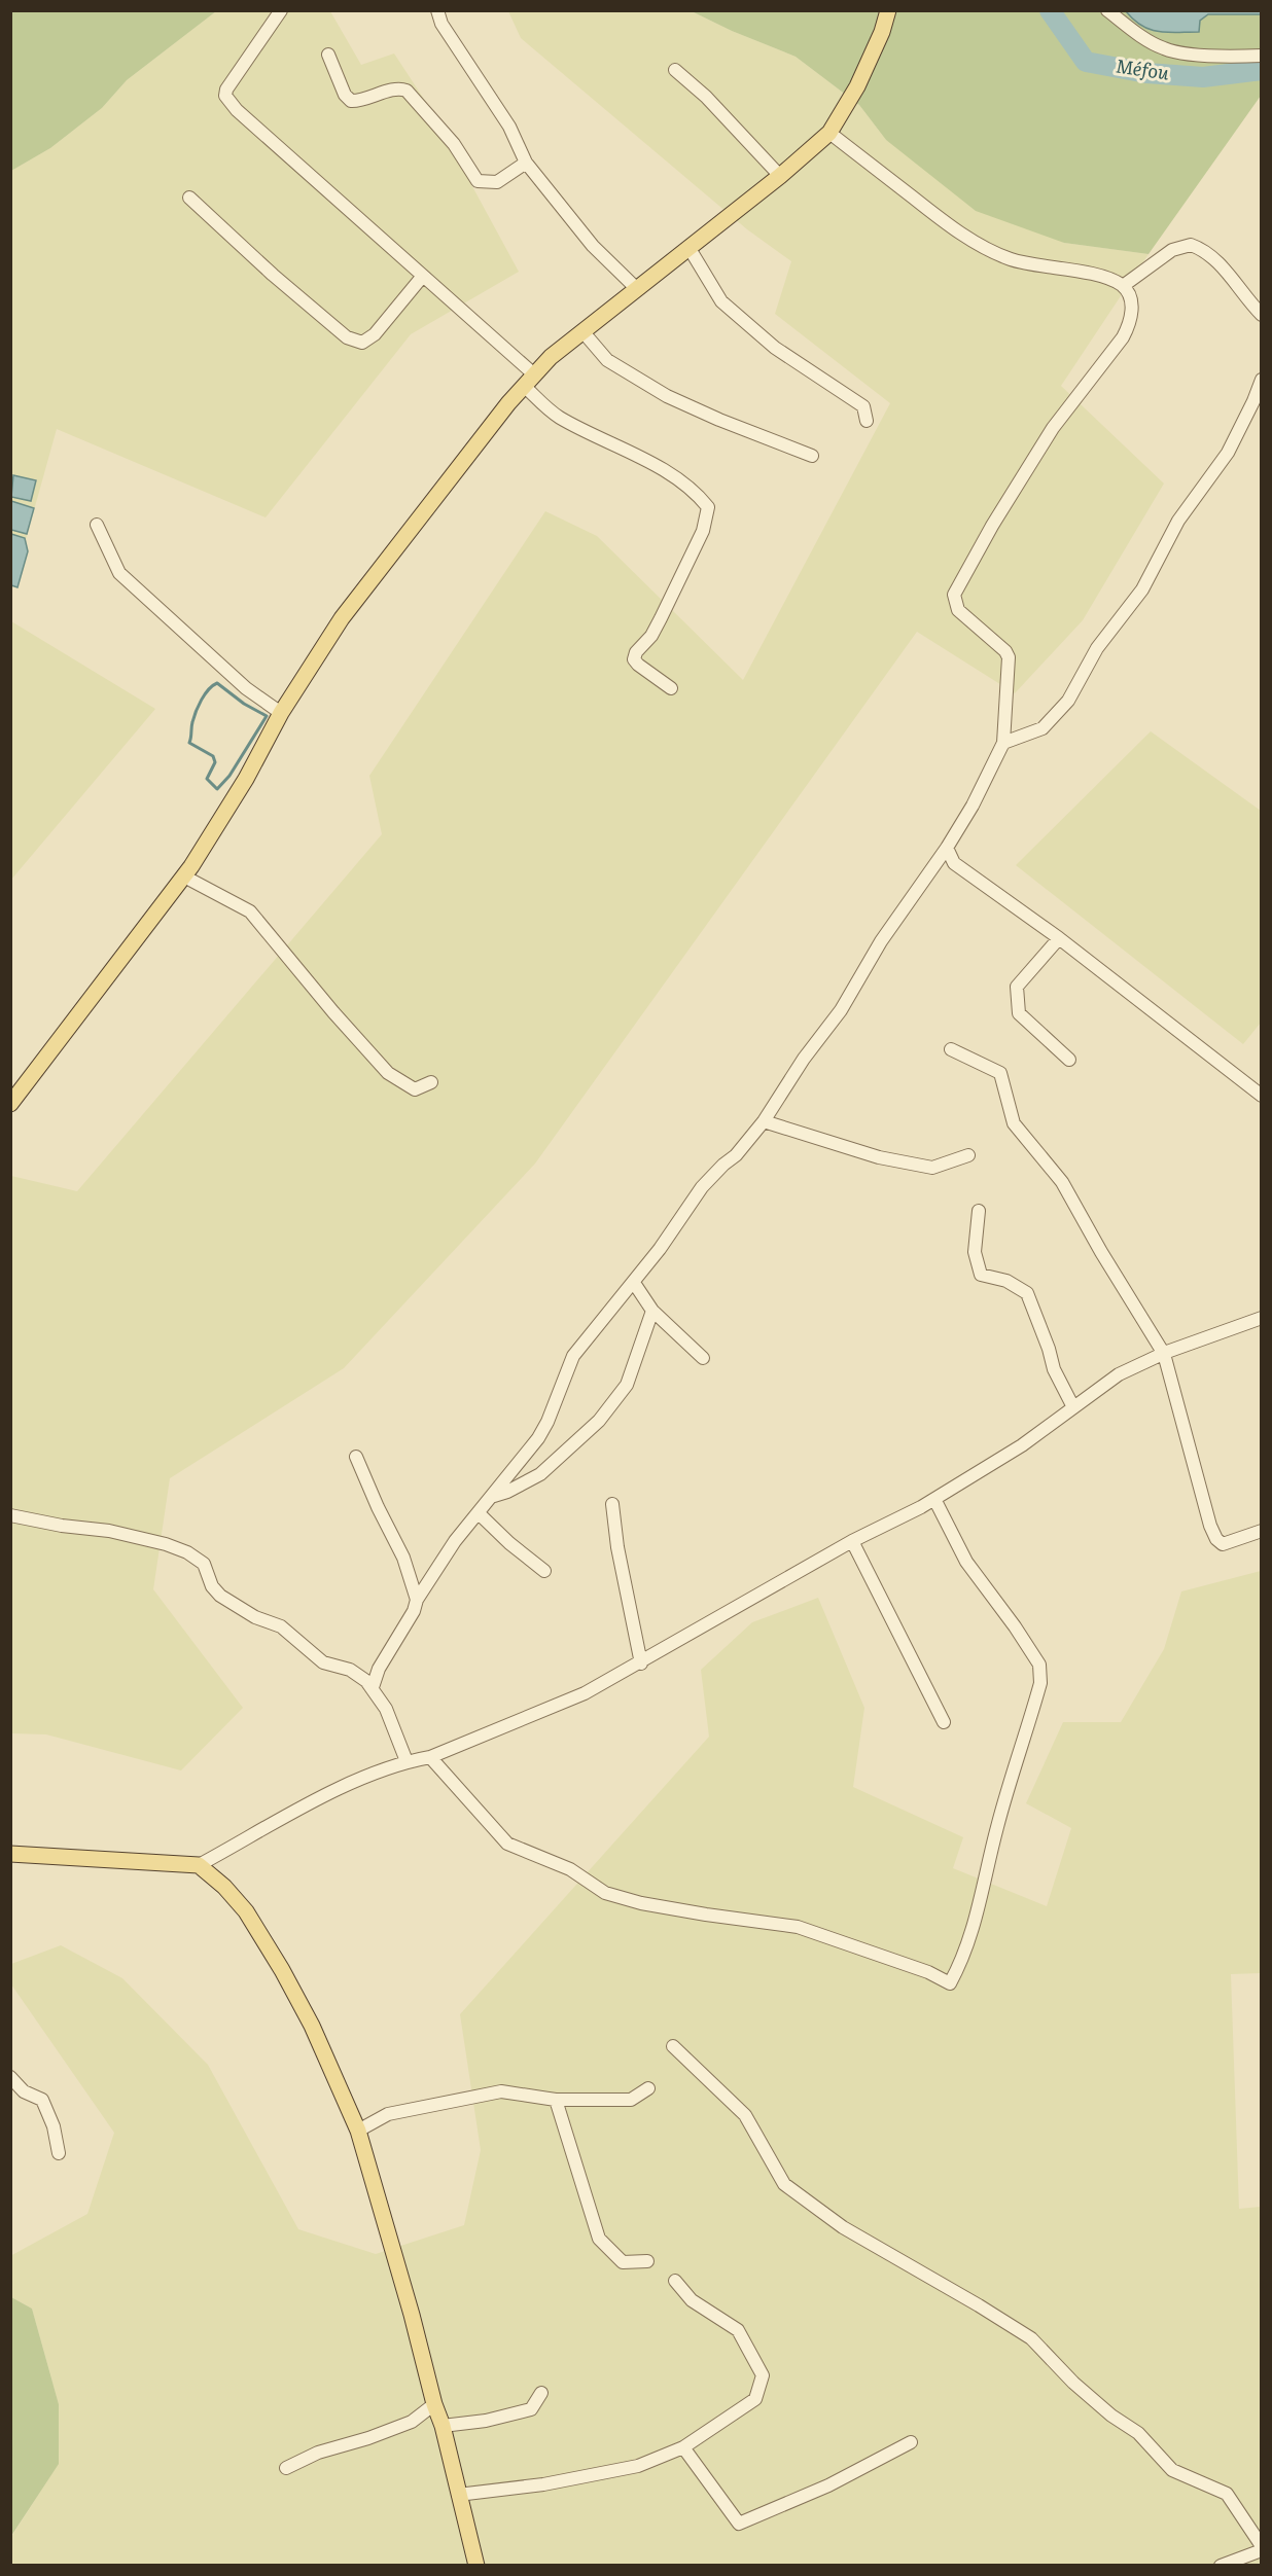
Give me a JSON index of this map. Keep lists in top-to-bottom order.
{
  "water": ["Méfou"]
}
